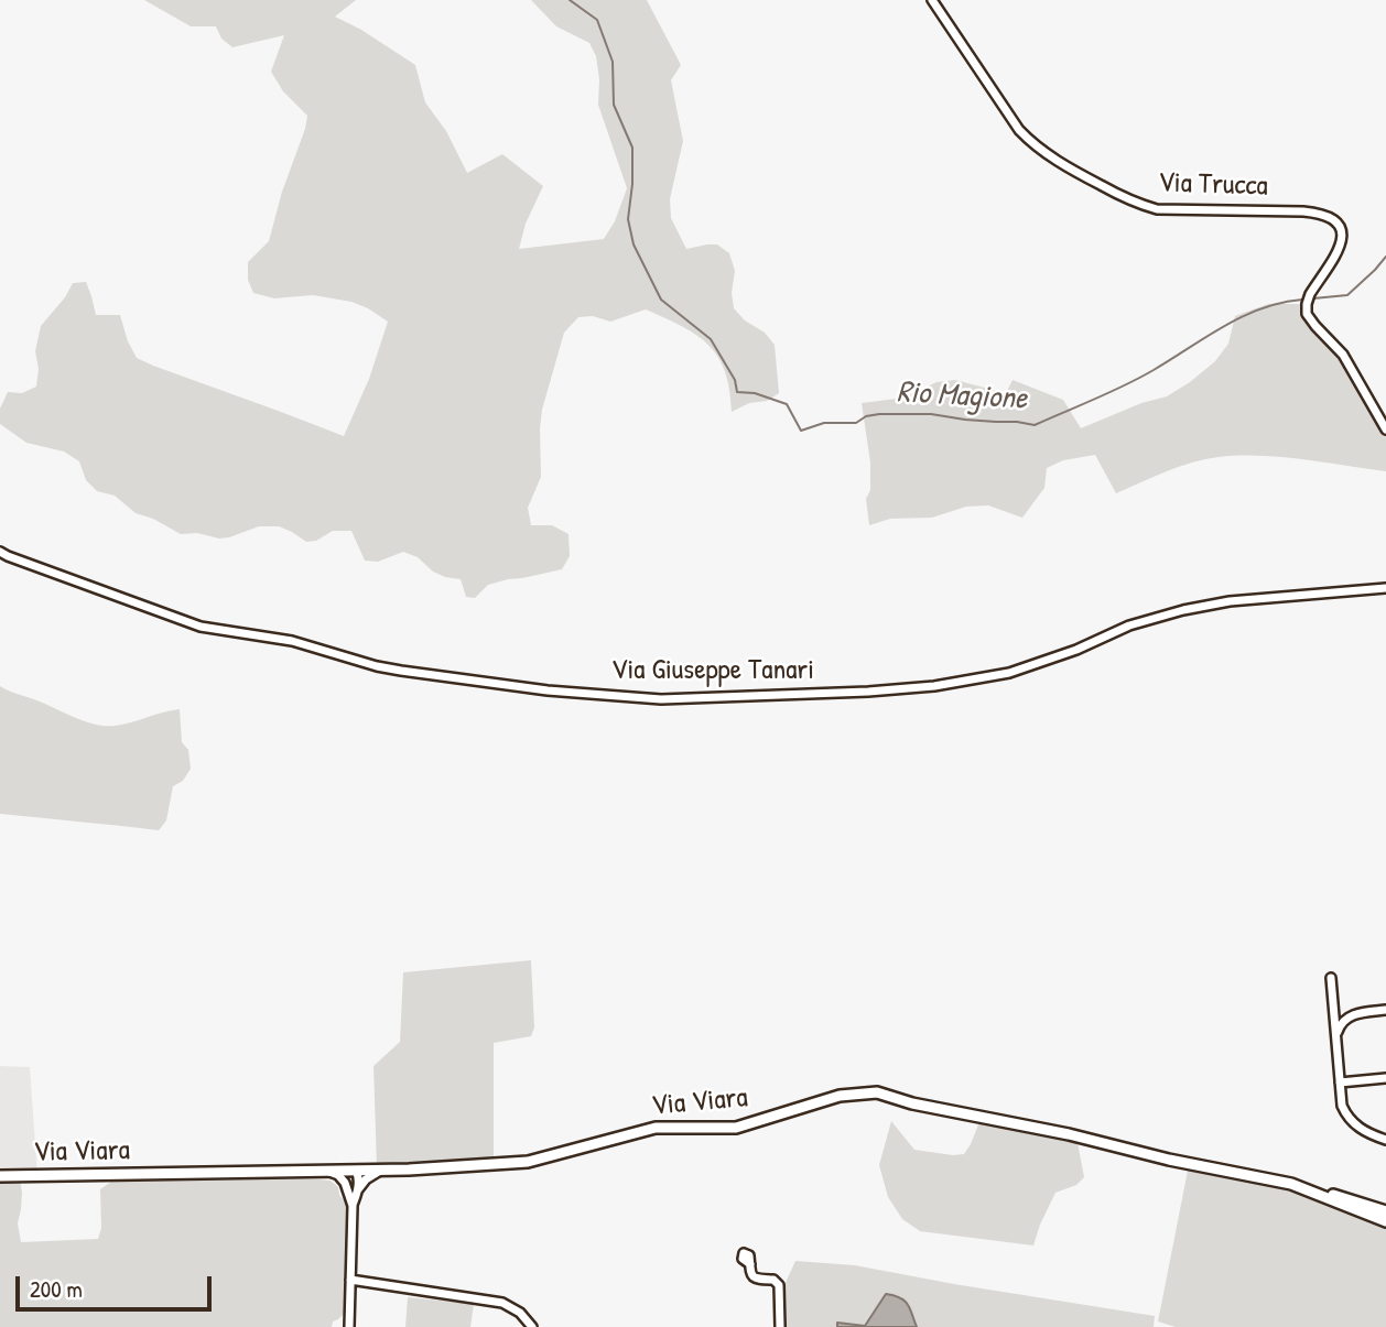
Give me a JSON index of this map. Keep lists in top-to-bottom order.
{
  "streets": {
    "main road": ["Via Viara"],
    "street": ["Via Trucca", "Via Giuseppe Tanari"]
  },
  "water": ["Rio Magione"],
  "scale_bar": "200 m"
}
